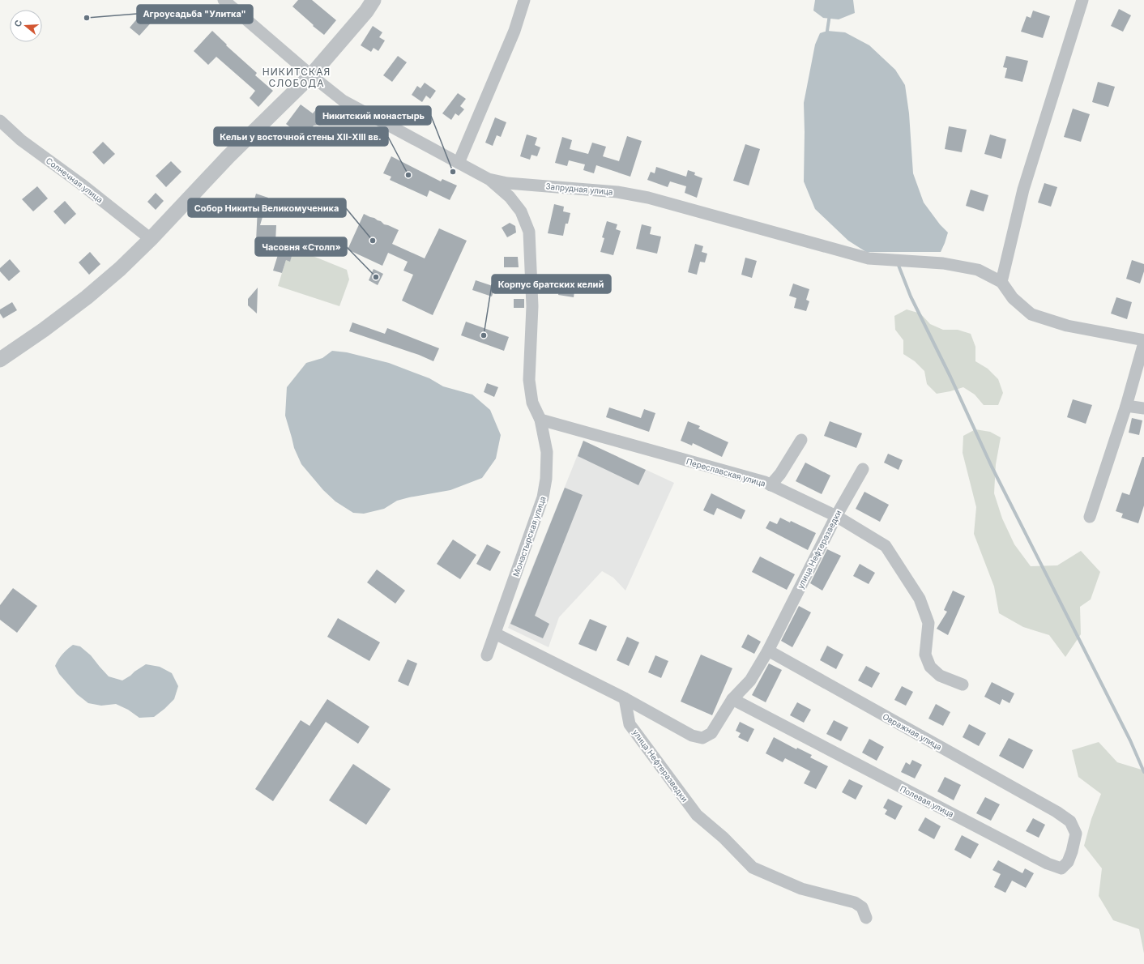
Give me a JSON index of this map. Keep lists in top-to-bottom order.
{
  "streets": {
    "street": [
      "Солнечная улица",
      "Запрудная улица",
      "Переславская улица",
      "Монастырская улица",
      "улица Нефтеразведки",
      "Овражная улица",
      "Полевая улица"
    ]
  },
  "crossings": [
    ["Запрудная улица", "Монастырская улица"],
    ["Переславская улица", "Монастырская улица"],
    ["Переславская улица", "улица Нефтеразведки"],
    ["улица Нефтеразведки", "Овражная улица"],
    ["улица Нефтеразведки", "Полевая улица"],
    ["Овражная улица", "Полевая улица"]
  ],
  "districts": ["НИКИТСКАЯ СЛОБОДА"],
  "places": [
    "Агроусадьба \"Улитка\"",
    "Никитский монастырь",
    "Кельи у восточной стены XII-XIII вв.",
    "Собор Никиты Великомученика",
    "Часовня «Столп»",
    "Корпус братских келий"
  ],
  "north": "left"
}
